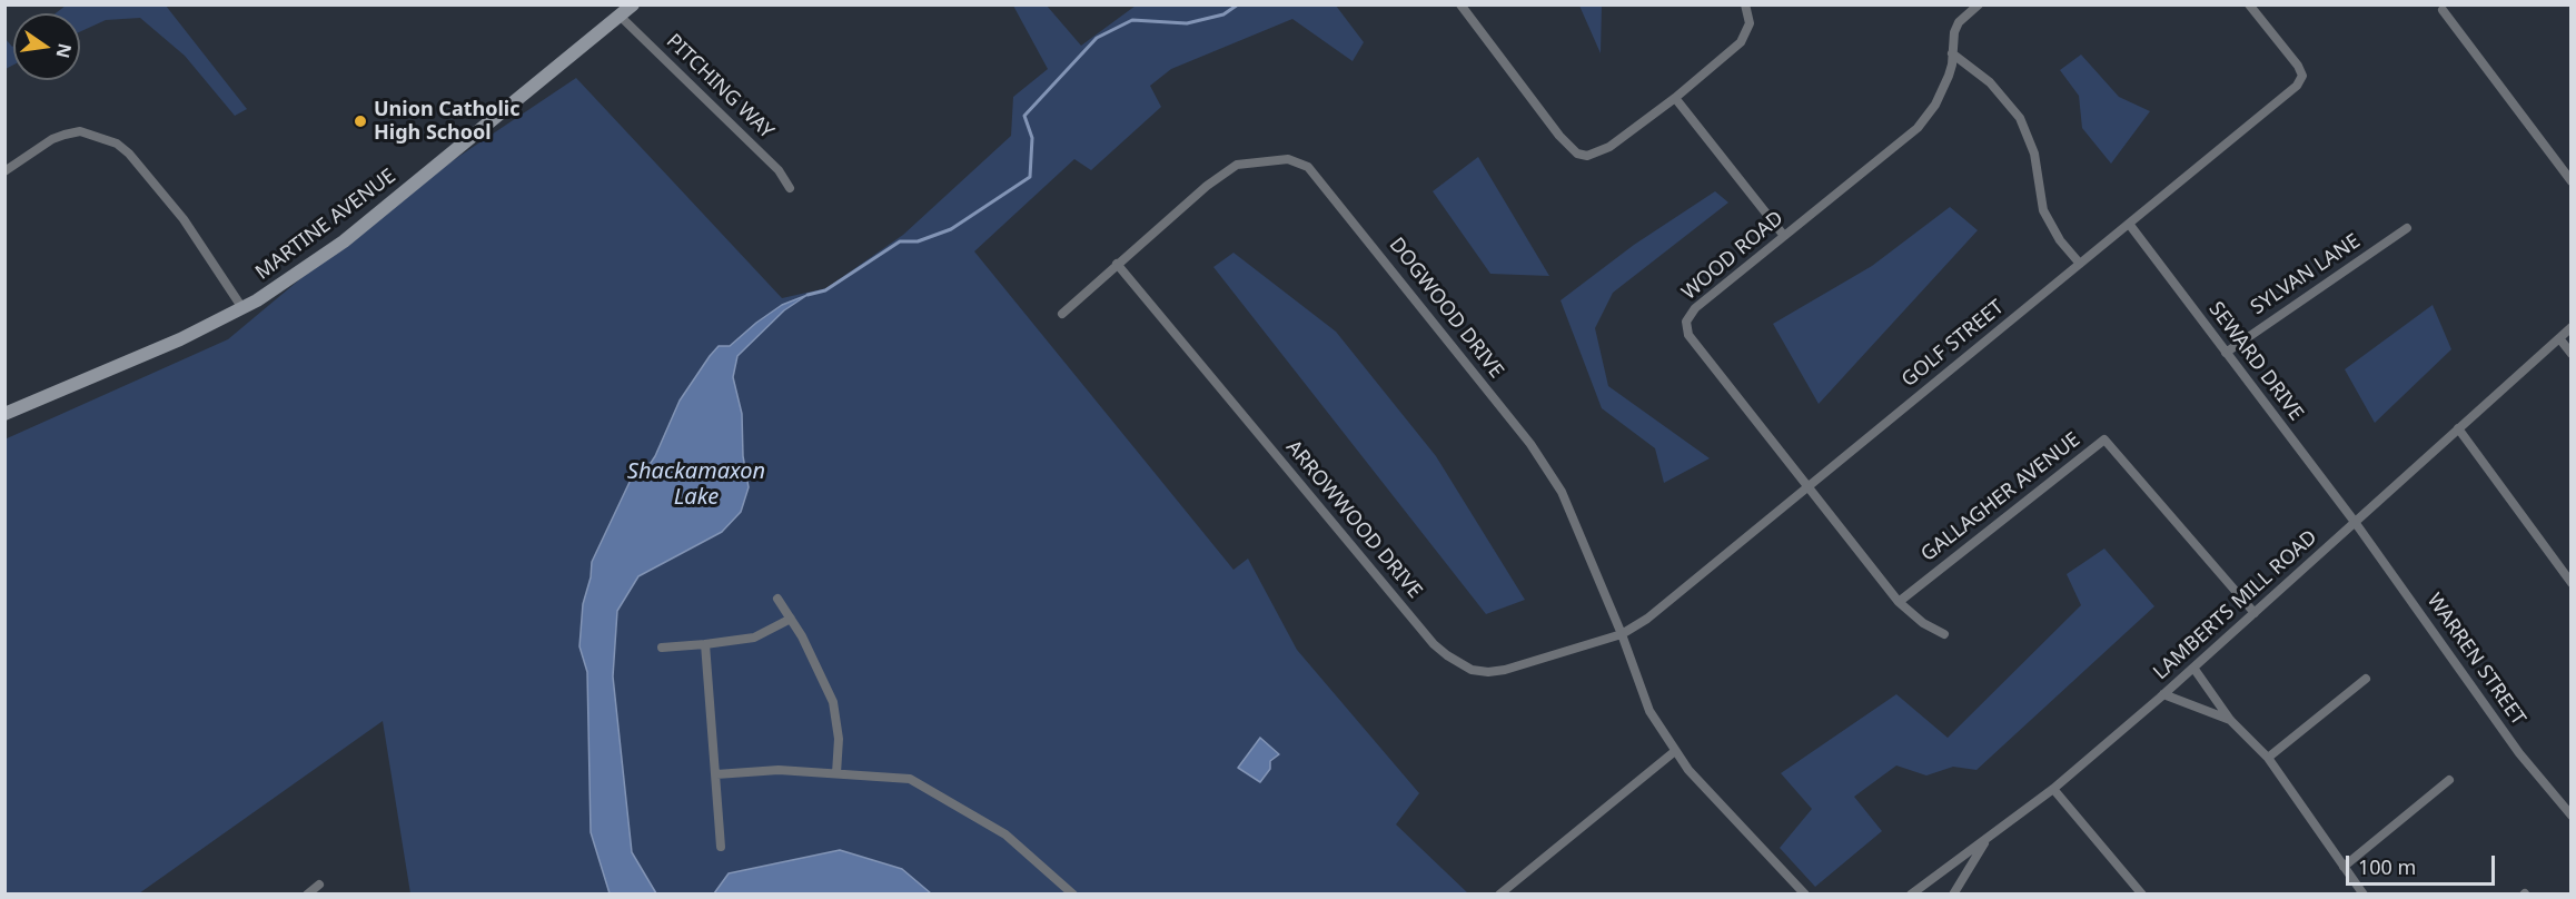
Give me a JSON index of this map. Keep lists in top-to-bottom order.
{
  "streets": {
    "main road": ["MARTINE AVENUE"],
    "street": [
      "PITCHING WAY",
      "WOOD ROAD",
      "SYLVAN LANE",
      "DOGWOOD DRIVE",
      "GOLF STREET",
      "SEWARD DRIVE",
      "GALLAGHER AVENUE",
      "ARROWWOOD DRIVE",
      "LAMBERTS MILL ROAD",
      "WARREN STREET"
    ]
  },
  "crossings": [
    ["PITCHING WAY", "MARTINE AVENUE"],
    ["WOOD ROAD", "GOLF STREET"],
    ["WOOD ROAD", "GALLAGHER AVENUE"],
    ["SYLVAN LANE", "SEWARD DRIVE"],
    ["DOGWOOD DRIVE", "GOLF STREET"],
    ["DOGWOOD DRIVE", "ARROWWOOD DRIVE"],
    ["GOLF STREET", "SEWARD DRIVE"],
    ["GOLF STREET", "ARROWWOOD DRIVE"],
    ["SEWARD DRIVE", "LAMBERTS MILL ROAD"],
    ["SEWARD DRIVE", "WARREN STREET"],
    ["GALLAGHER AVENUE", "LAMBERTS MILL ROAD"],
    ["LAMBERTS MILL ROAD", "WARREN STREET"]
  ],
  "water": ["Shackamaxon Lake"],
  "places": ["Union Catholic High School"],
  "scale_bar": "100 m",
  "north": "right"
}
